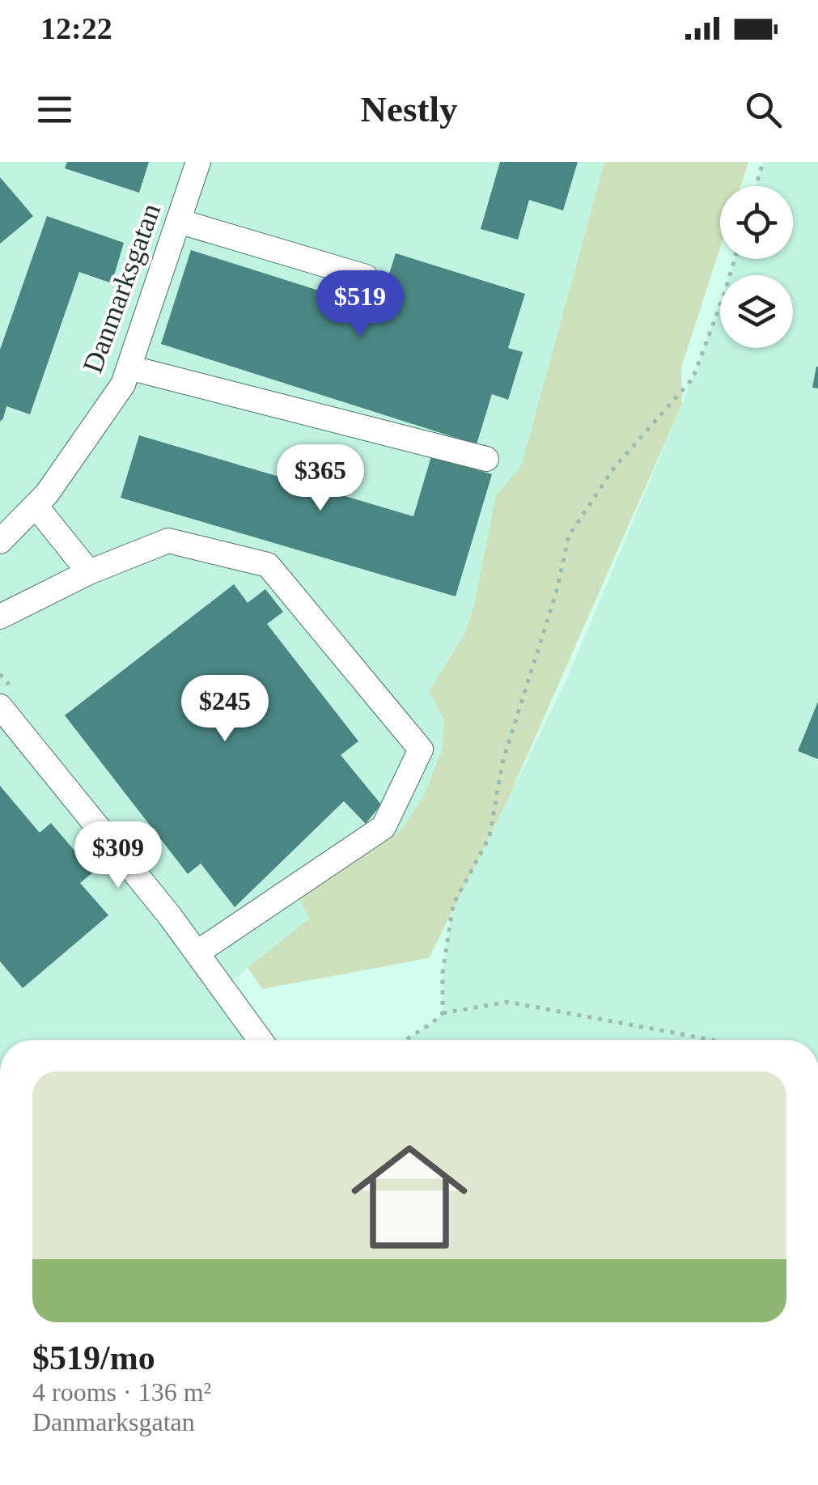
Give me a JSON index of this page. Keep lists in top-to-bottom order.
{
  "streets": {
    "street": ["Danmarksgatan"]
  },
  "page": {
    "status": "12:22",
    "header": "Nestly",
    "price": [
      "$519",
      "$365",
      "$245",
      "$309"
    ],
    "list": [
      {
        "name": "$519/mo",
        "note": "4 rooms · 136 m² · Danmarksgatan"
      }
    ]
  }
}
